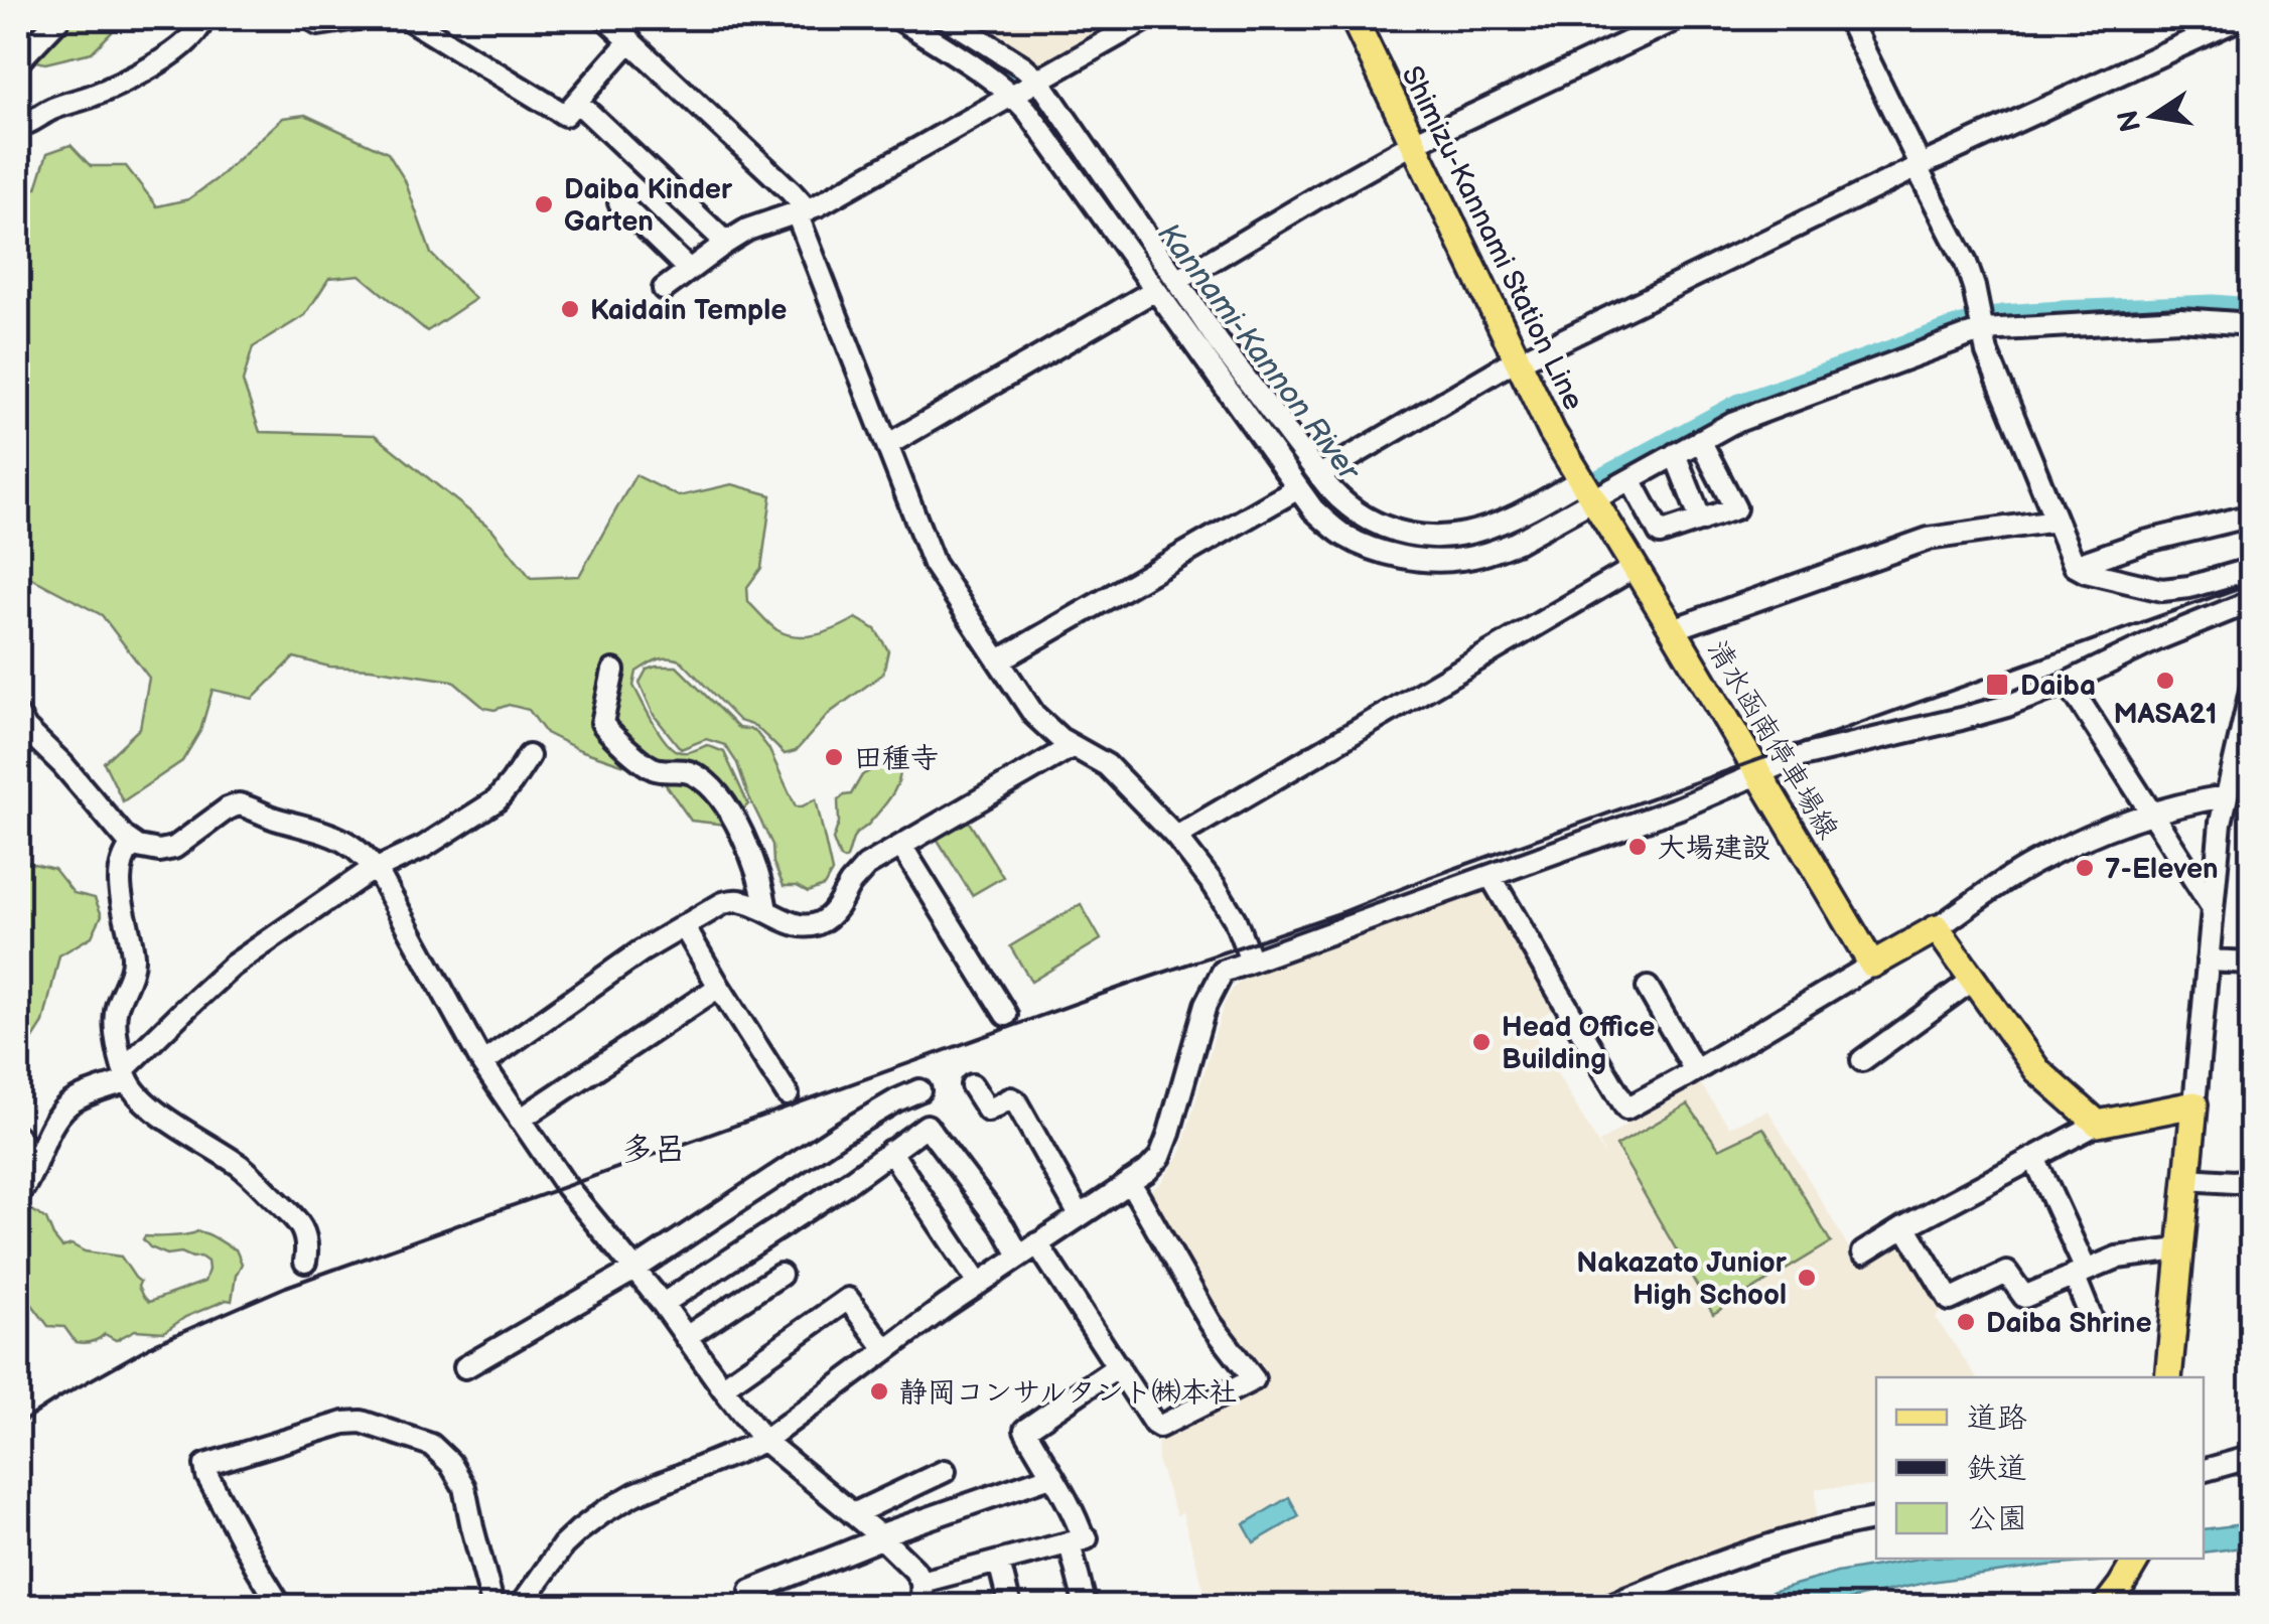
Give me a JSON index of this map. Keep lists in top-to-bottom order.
{
  "streets": {
    "main road": ["Shimizu-Kannami Station Line", "清水函南停車場線"]
  },
  "crossings": [
    ["Shimizu-Kannami Station Line", "清水函南停車場線"]
  ],
  "districts": ["多呂"],
  "water": ["Kannami-Kannon River"],
  "places": {
    "other": [
      "Daiba Kinder Garten",
      "Kaidain Temple",
      "MASA21",
      "田種寺",
      "大場建設",
      "7-Eleven",
      "Head Office Building",
      "Nakazato Junior High School",
      "Daiba Shrine",
      "静岡コンサルタント㈱本社"
    ],
    "transit": ["Daiba"]
  },
  "legend": ["道路", "鉄道", "公園"],
  "north": "left"
}
